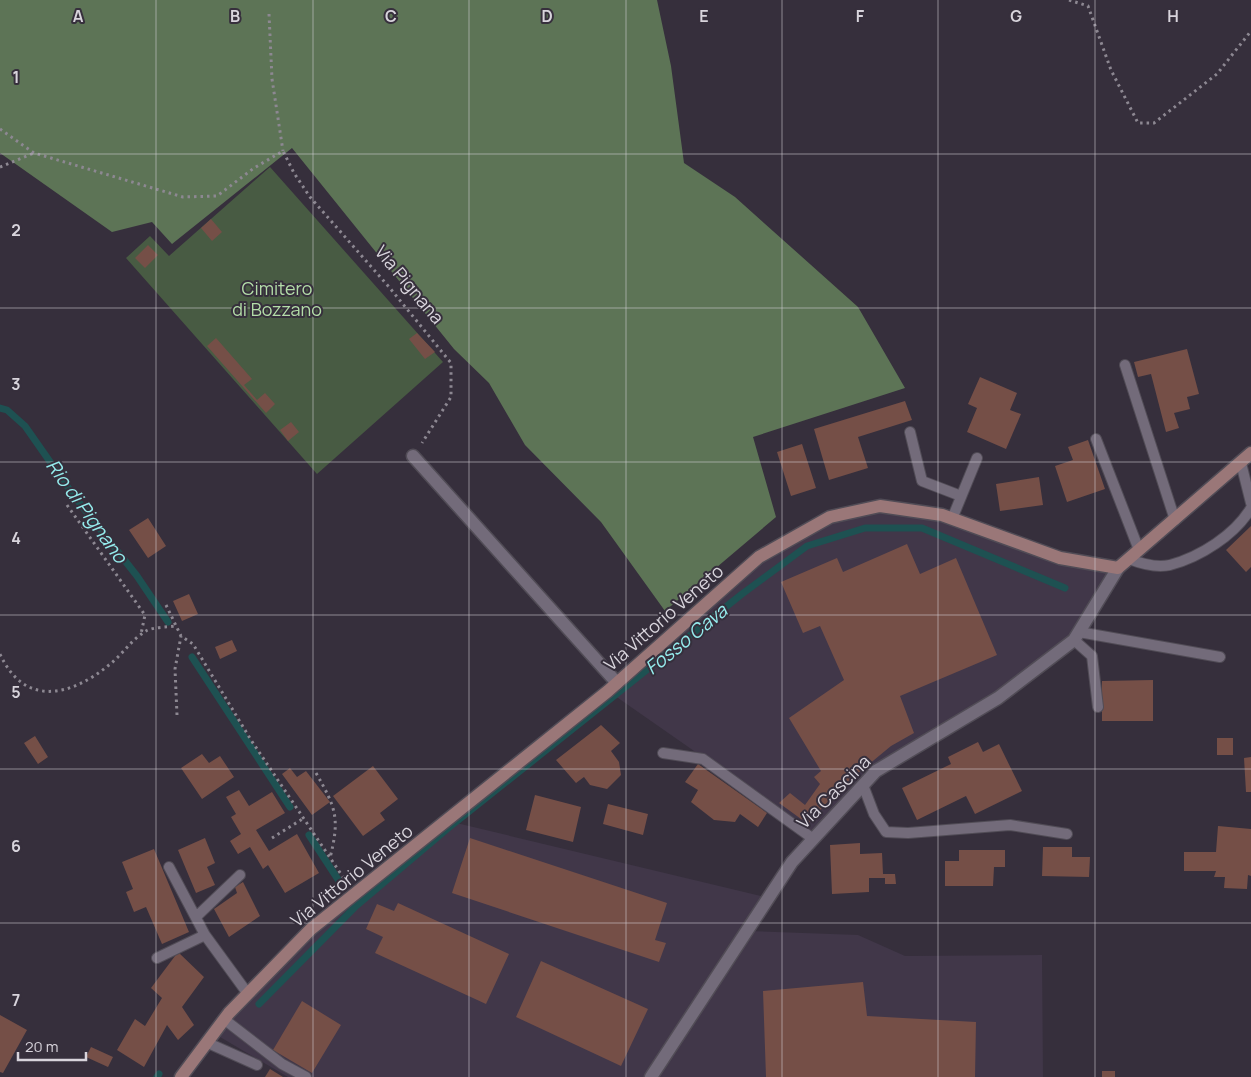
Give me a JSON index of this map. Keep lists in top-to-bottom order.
{
  "streets": {
    "street": ["Via Vittorio Veneto", "Via Cascina"],
    "path": ["Via Pignana"]
  },
  "crossings": [
    ["Via Vittorio Veneto", "Via Cascina"]
  ],
  "water": ["Rio di Pignano", "Fosso Cava"],
  "parks": ["Cimitero di Bozzano"],
  "scale_bar": "20 m",
  "grid": {
    "columns": [
      "A",
      "B",
      "C",
      "D",
      "E",
      "F",
      "G",
      "H"
    ],
    "rows": [
      "1",
      "2",
      "3",
      "4",
      "5",
      "6",
      "7"
    ]
  }
}
